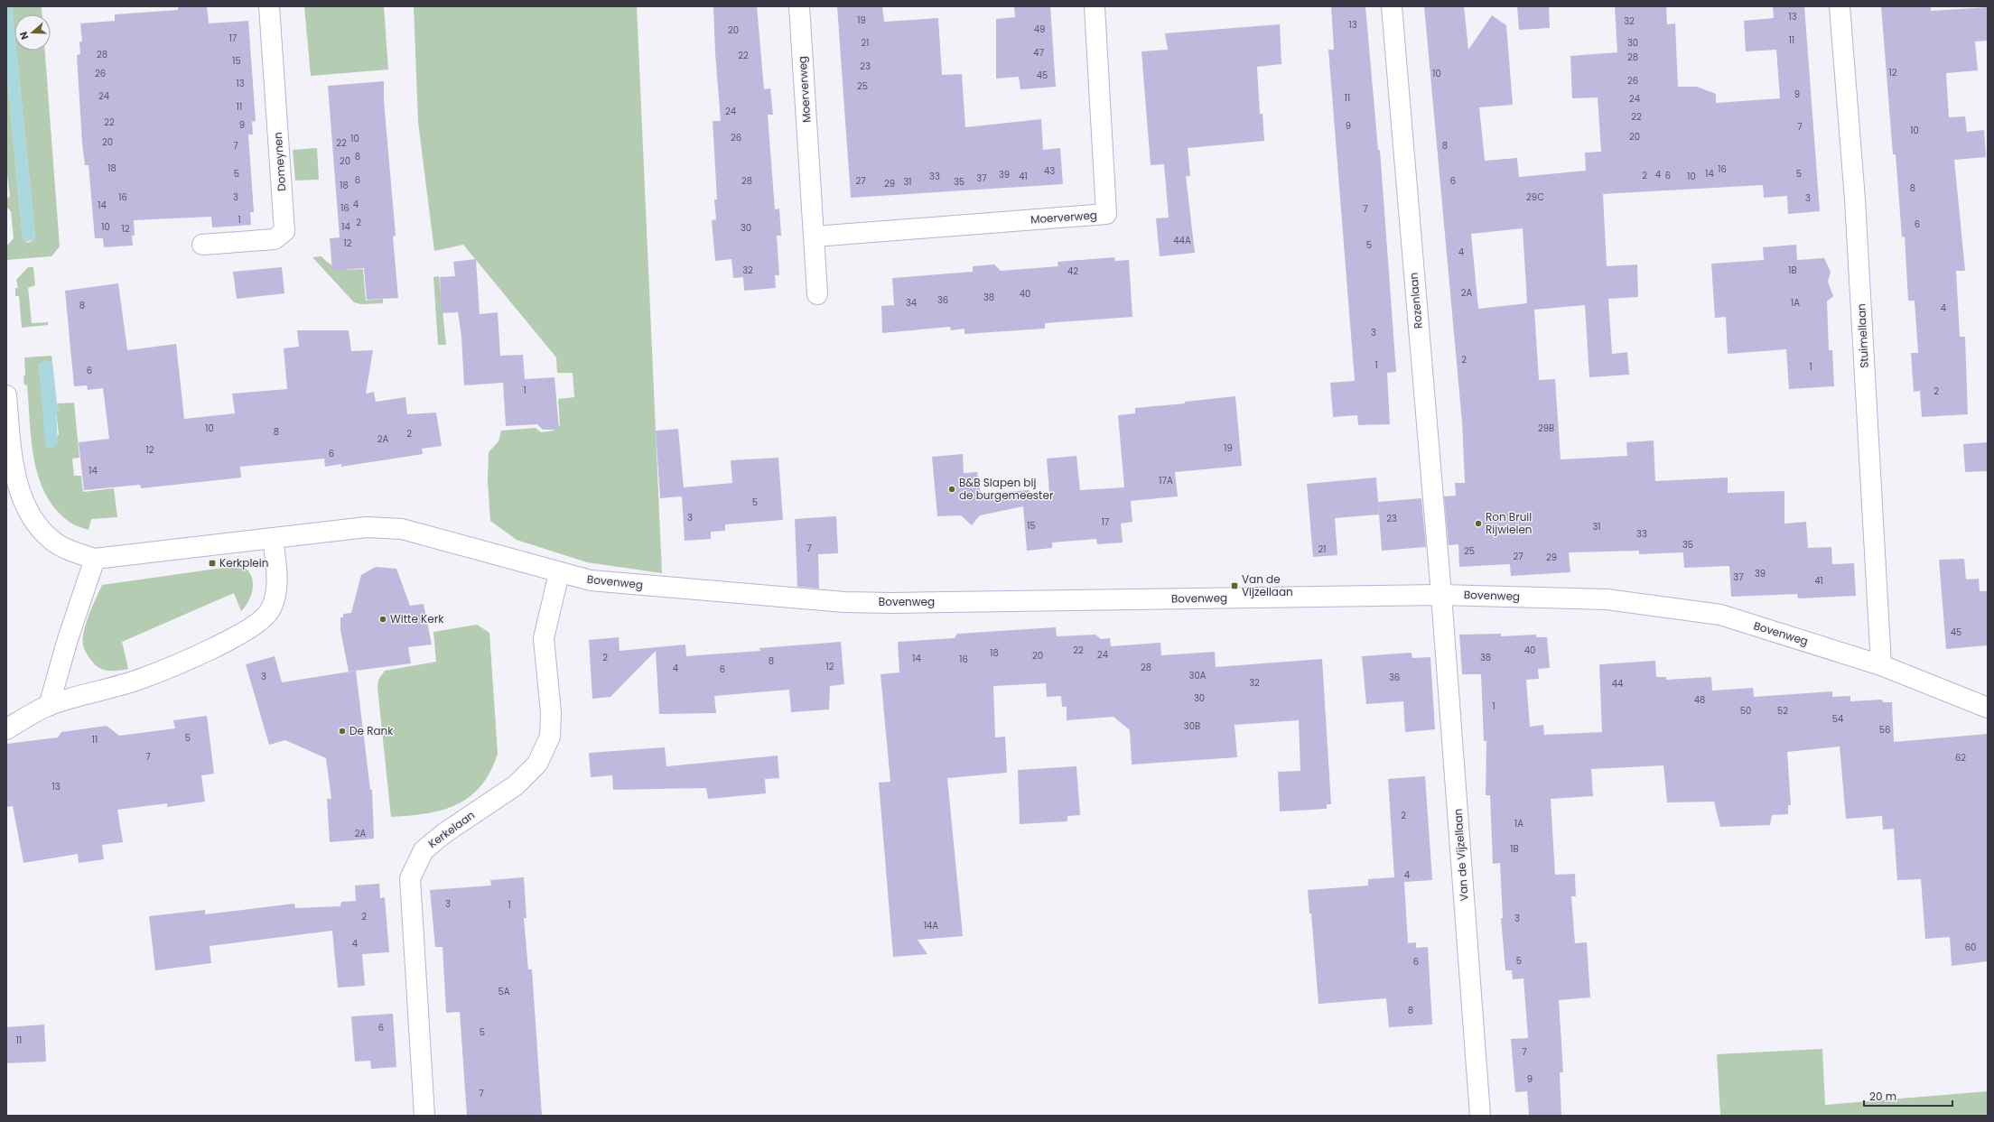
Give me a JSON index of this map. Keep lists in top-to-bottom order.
{
  "streets": {
    "street": [
      "Moerverweg",
      "Domeynen",
      "Rozenlaan",
      "Stuimellaan",
      "Bovenweg",
      "Kerkelaan",
      "Van de Vijzellaan"
    ]
  },
  "crossings": [
    ["Rozenlaan", "Bovenweg"],
    ["Rozenlaan", "Van de Vijzellaan"],
    ["Stuimellaan", "Bovenweg"],
    ["Bovenweg", "Kerkelaan"],
    ["Bovenweg", "Van de Vijzellaan"]
  ],
  "places": {
    "other": [
      "B&B Slapen bij de burgemeester",
      "Ron Bruil Rijwielen",
      "Witte Kerk",
      "De Rank"
    ],
    "transit": ["Kerkplein", "Van de Vijzellaan"]
  },
  "house_numbers": [
    "13",
    "19",
    "32",
    "13",
    "49",
    "20",
    "17",
    "11",
    "21",
    "30",
    "47",
    "28",
    "22",
    "28",
    "15",
    "23",
    "12",
    "26",
    "10",
    "45",
    "26",
    "13",
    "25",
    "9",
    "24",
    "11",
    "24",
    "11",
    "24",
    "22",
    "22",
    "9",
    "9",
    "7",
    "10",
    "20",
    "26",
    "10",
    "20",
    "22",
    "7",
    "8",
    "8",
    "20",
    "18",
    "16",
    "43",
    "5",
    "14",
    "5",
    "39",
    "4",
    "2",
    "6",
    "33",
    "41",
    "10",
    "37",
    "6",
    "28",
    "27",
    "6",
    "31",
    "35",
    "29",
    "18",
    "8",
    "16",
    "3",
    "29C",
    "3",
    "4",
    "14",
    "16",
    "7",
    "1",
    "2",
    "6",
    "10",
    "14",
    "30",
    "12",
    "44A",
    "12",
    "5",
    "4",
    "32",
    "1B",
    "42",
    "2A",
    "40",
    "38",
    "36",
    "34",
    "1A",
    "8",
    "4",
    "3",
    "2",
    "1",
    "1",
    "6",
    "1",
    "2",
    "10",
    "29B",
    "8",
    "2",
    "2A",
    "19",
    "12",
    "6",
    "14",
    "17A",
    "5",
    "3",
    "23",
    "17",
    "15",
    "31",
    "33",
    "35",
    "7",
    "21",
    "25",
    "27",
    "29",
    "39",
    "37",
    "41",
    "45",
    "22",
    "40",
    "18",
    "24",
    "20",
    "2",
    "38",
    "14",
    "16",
    "8",
    "12",
    "28",
    "4",
    "6",
    "30A",
    "3",
    "36",
    "32",
    "44",
    "30",
    "48",
    "1",
    "50",
    "52",
    "54",
    "30B",
    "56",
    "5",
    "11",
    "7",
    "62",
    "13",
    "2",
    "1A",
    "2A",
    "1B",
    "4",
    "3",
    "1",
    "2",
    "3",
    "14A",
    "4",
    "60",
    "5",
    "6",
    "5A",
    "8",
    "6",
    "5",
    "11",
    "7",
    "9",
    "7"
  ],
  "scale_bar": "20 m",
  "north": "left"
}
